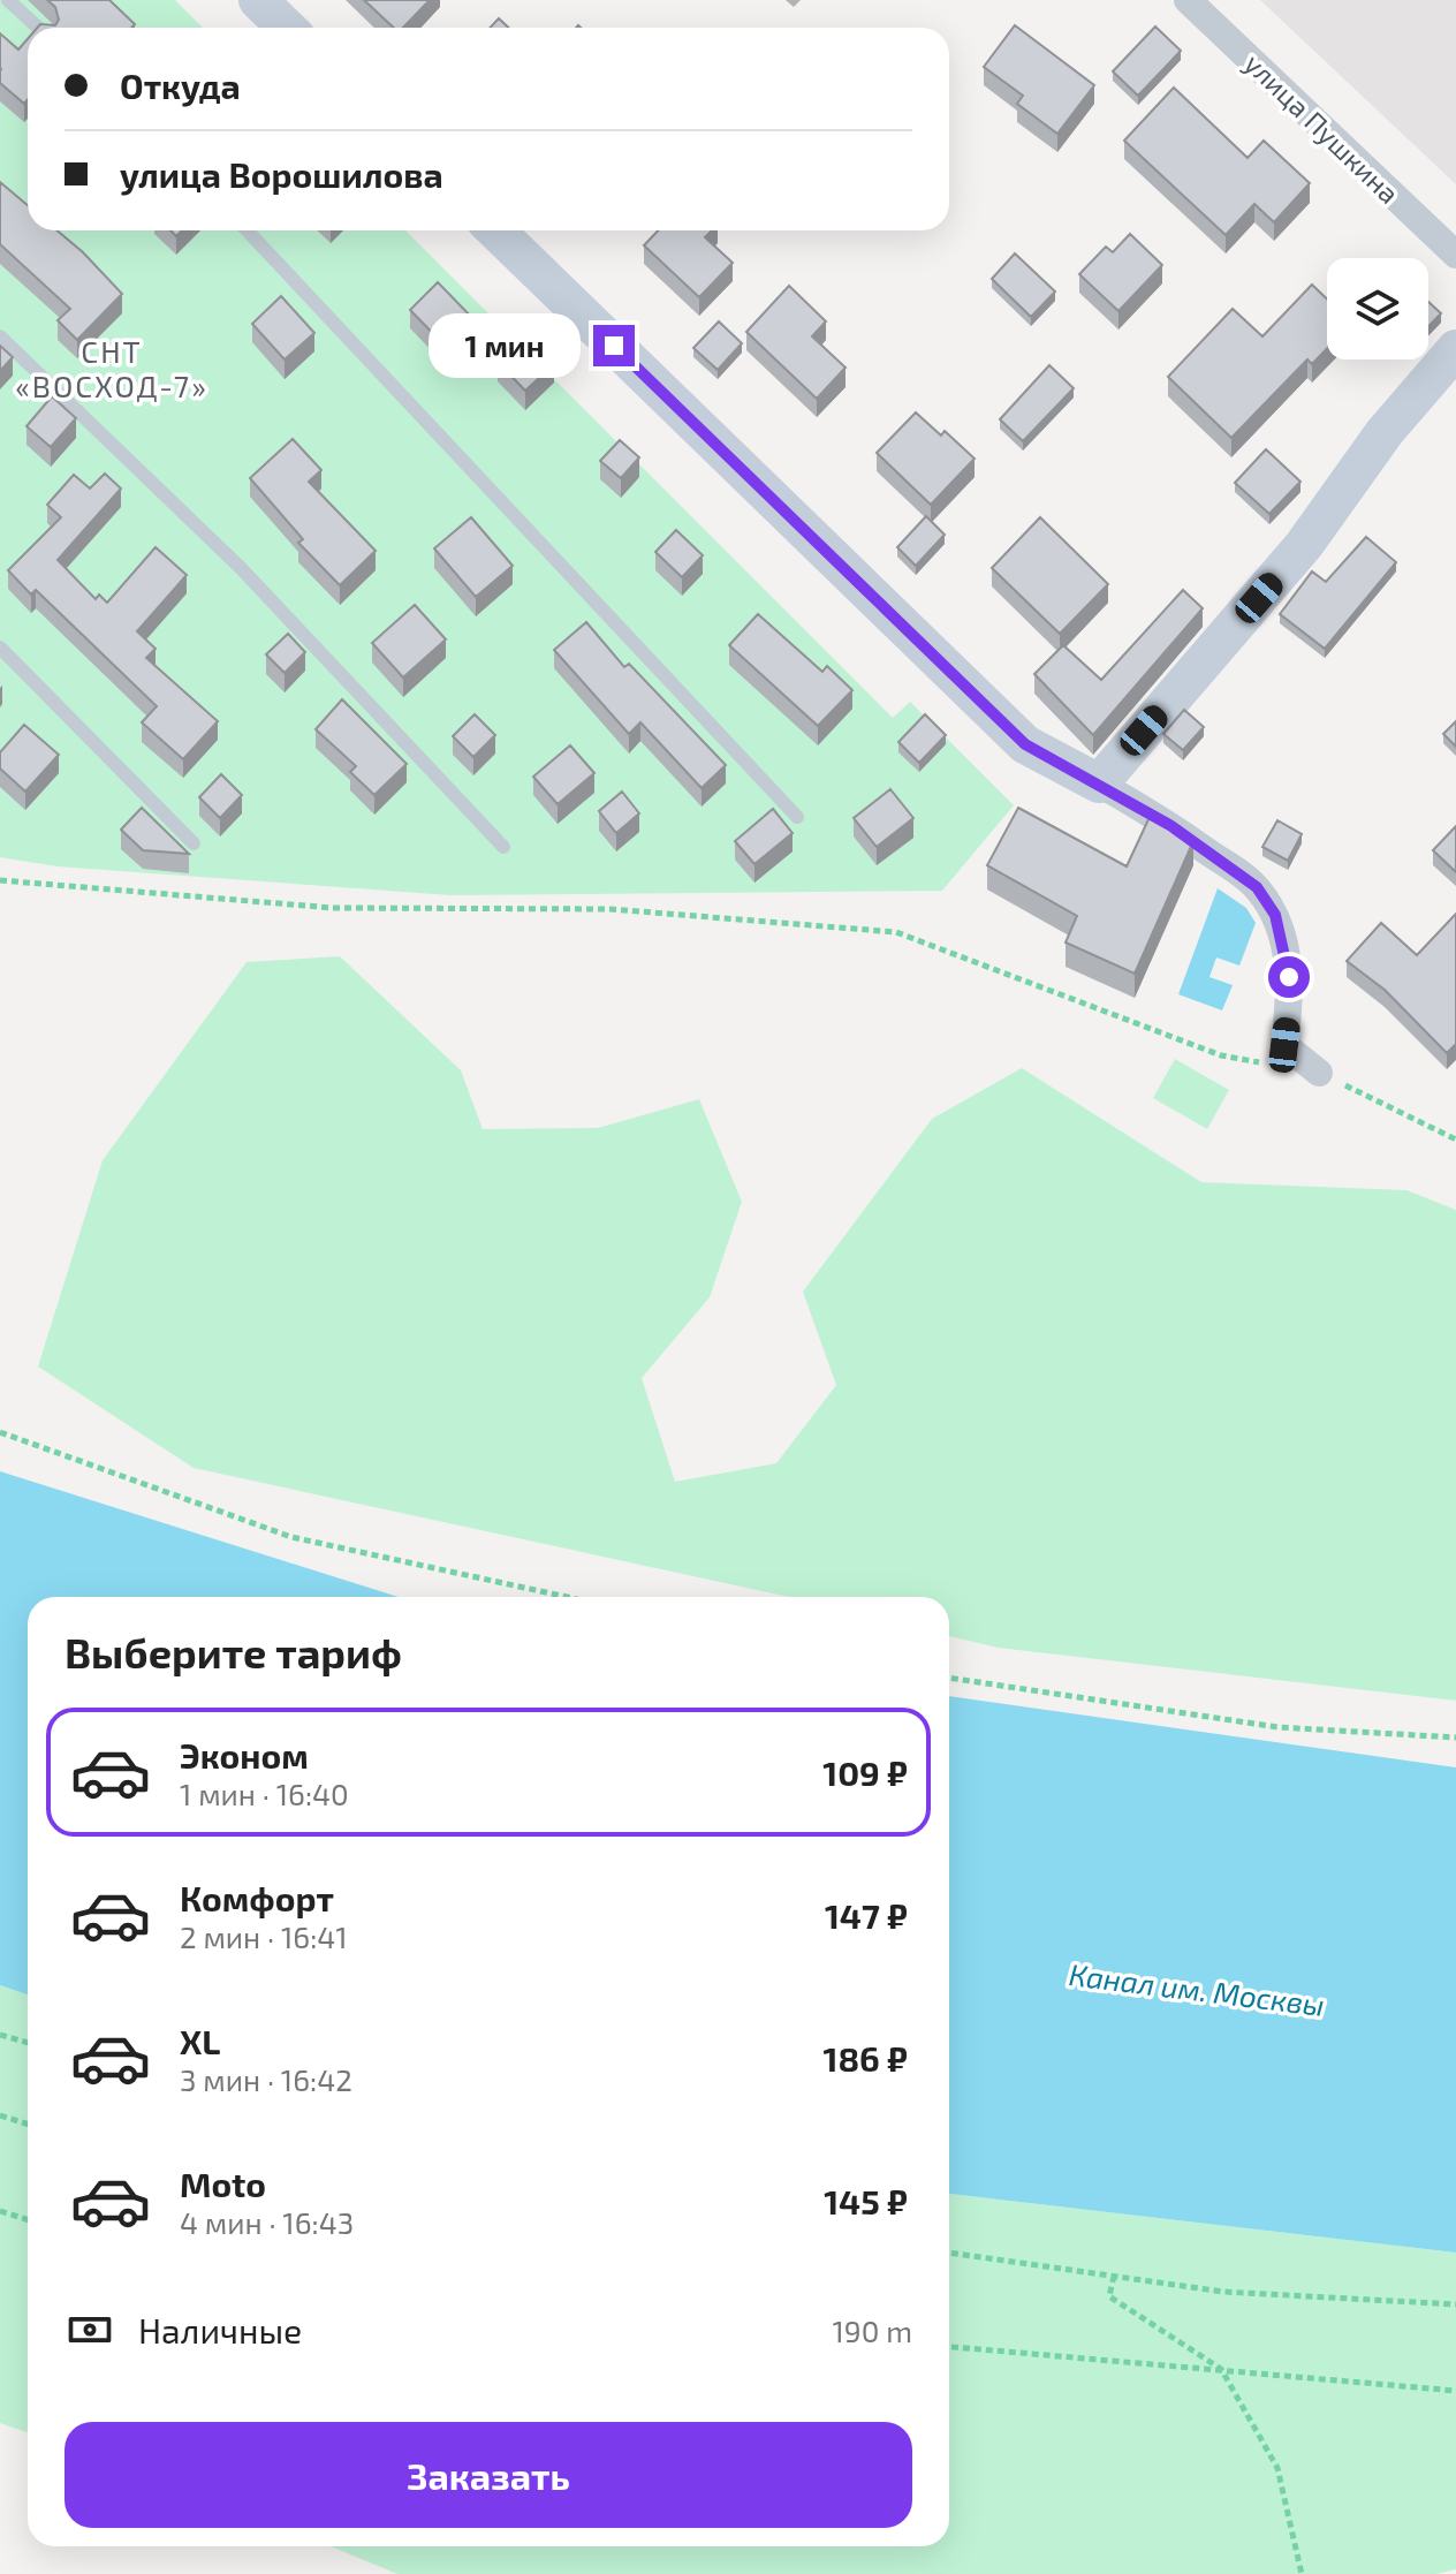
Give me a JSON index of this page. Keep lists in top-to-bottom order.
{
  "streets": {
    "street": ["улица Пушкина"]
  },
  "districts": ["СНТ «ВОСХОД-7»"],
  "water": ["Канал им. Москвы"],
  "page": {
    "banner": ["Откуда", "улица Ворошилова"],
    "bubble": "1 мин",
    "heading": "Выберите тариф",
    "list": [
      {
        "name": "Эконом",
        "note": "1 мин · 16:40",
        "value": "109 ₽"
      },
      {
        "name": "Комфорт",
        "note": "2 мин · 16:41",
        "value": "147 ₽"
      },
      {
        "name": "XL",
        "note": "3 мин · 16:42",
        "value": "186 ₽"
      },
      {
        "name": "Moto",
        "note": "4 мин · 16:43",
        "value": "145 ₽"
      }
    ],
    "pay": ["Наличные", "190 m"],
    "buttons": "Заказать"
  }
}
